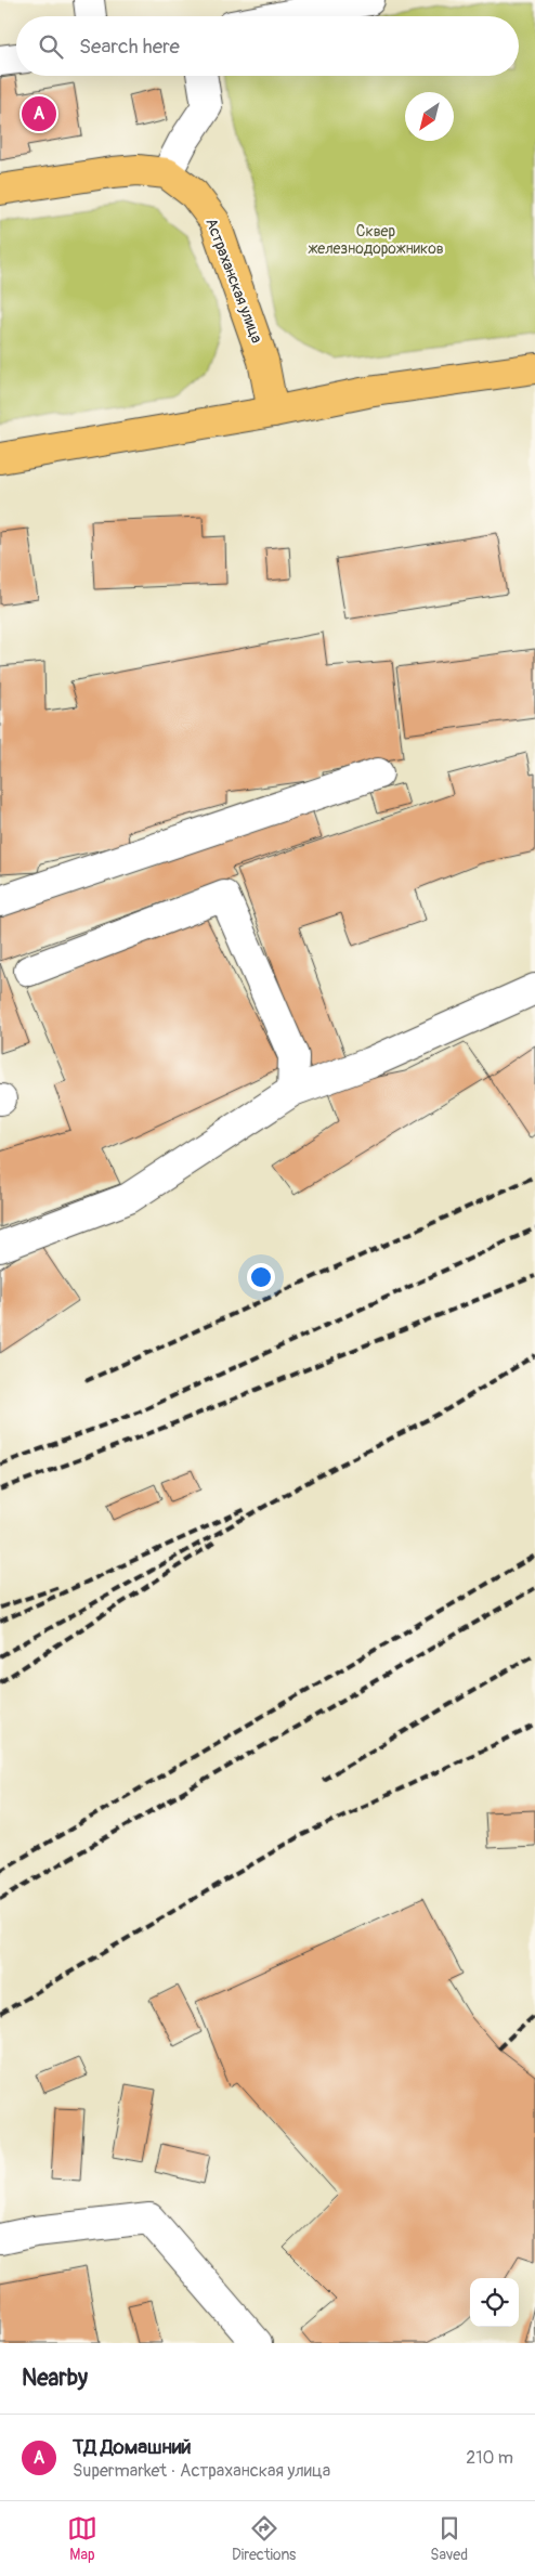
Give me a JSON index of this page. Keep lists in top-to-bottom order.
{
  "streets": {
    "main road": ["Астраханская улица"]
  },
  "parks": ["Сквер железнодорожников"],
  "north": "bottom left",
  "page": {
    "search": "Search here",
    "pins": "A",
    "heading": "Nearby",
    "list": [
      {
        "mark": "A",
        "name": "ТД Домашний",
        "note": "Supermarket · Астраханская улица",
        "value": "210 m"
      }
    ],
    "nav": ["Map", "Directions", "Saved"]
  }
}
